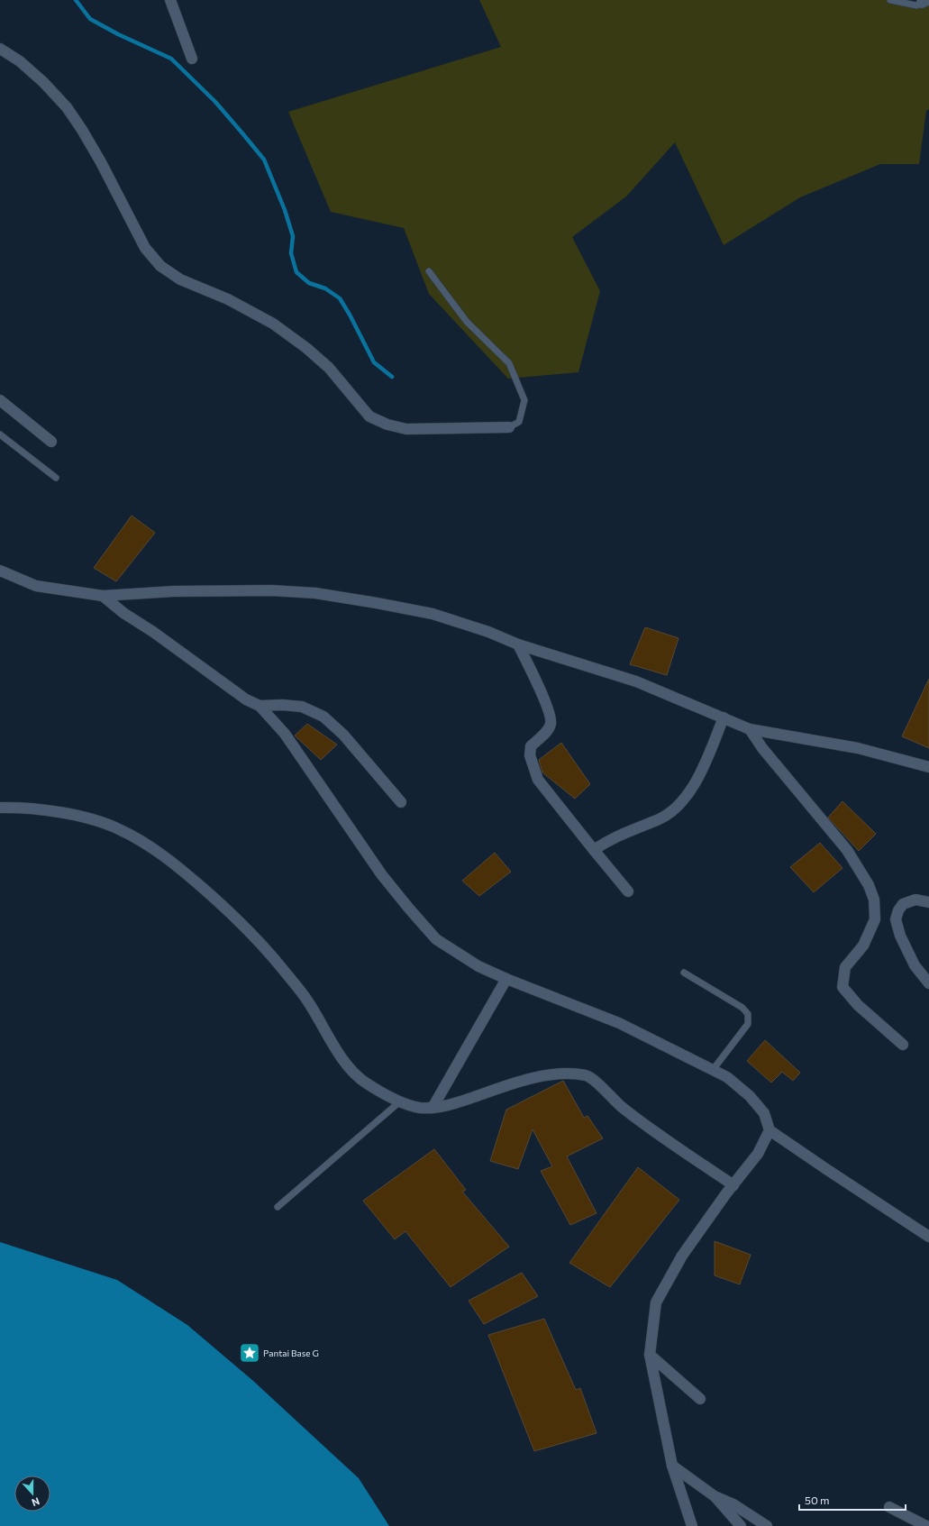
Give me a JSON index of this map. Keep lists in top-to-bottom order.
{
  "places": {
    "place": ["Pantai Base G"]
  },
  "scale_bar": "50 m",
  "north": "bottom"
}
